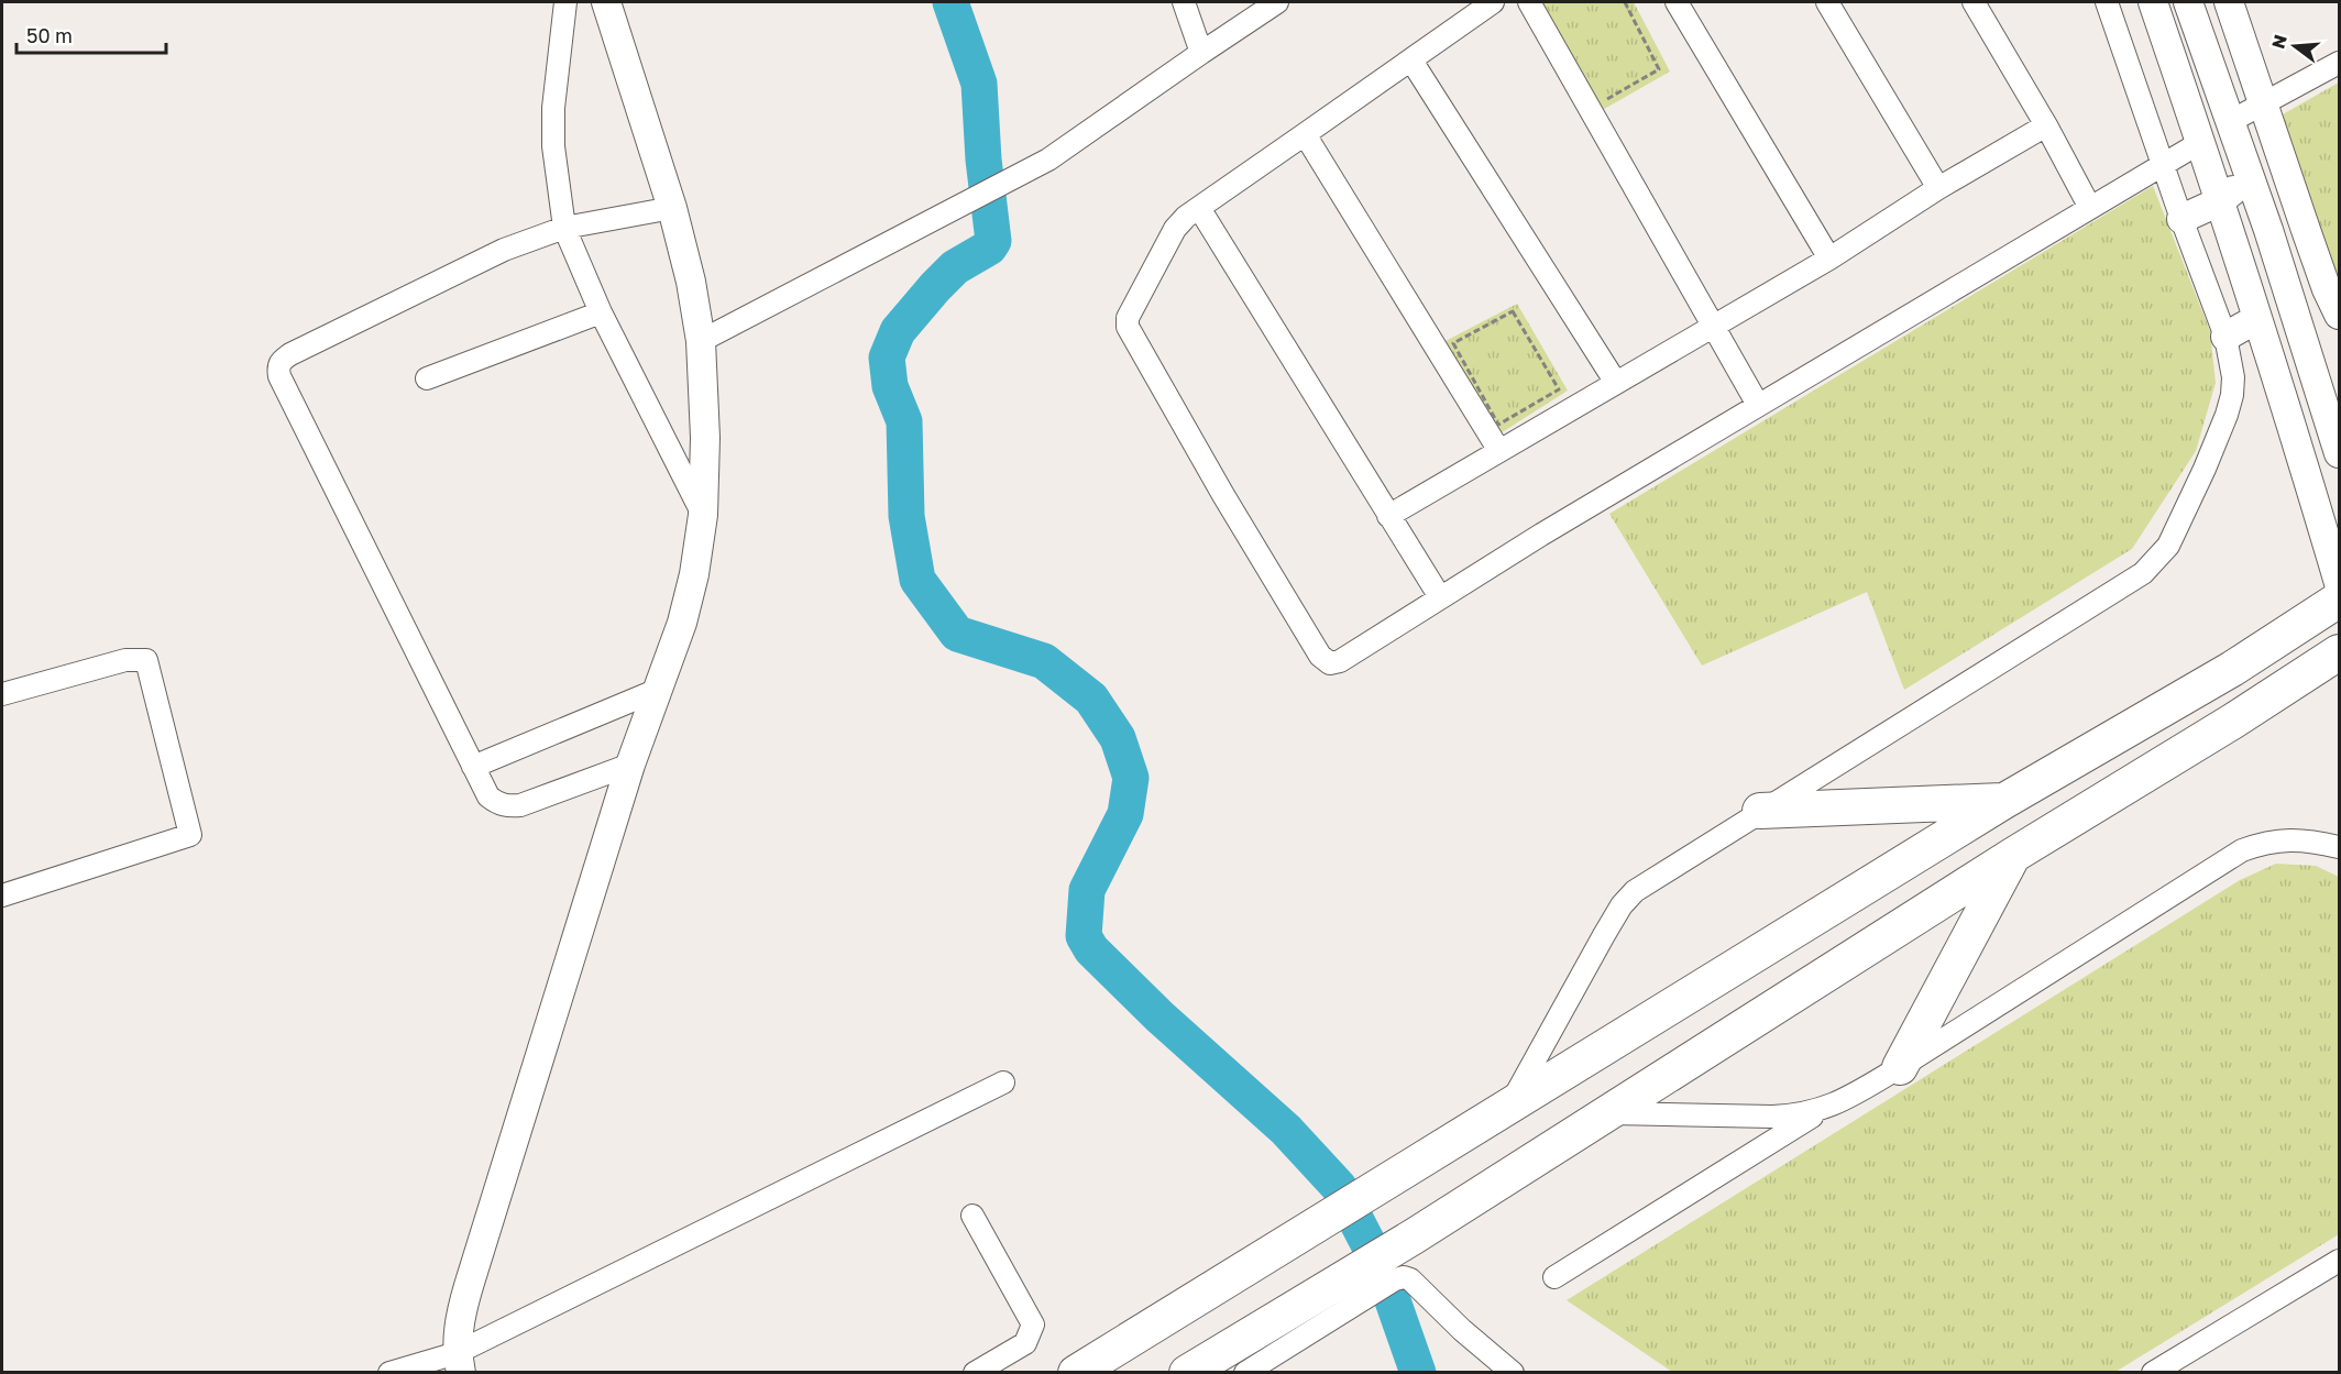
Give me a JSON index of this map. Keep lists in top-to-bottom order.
{
  "scale_bar": "50 m",
  "north": "left"
}
